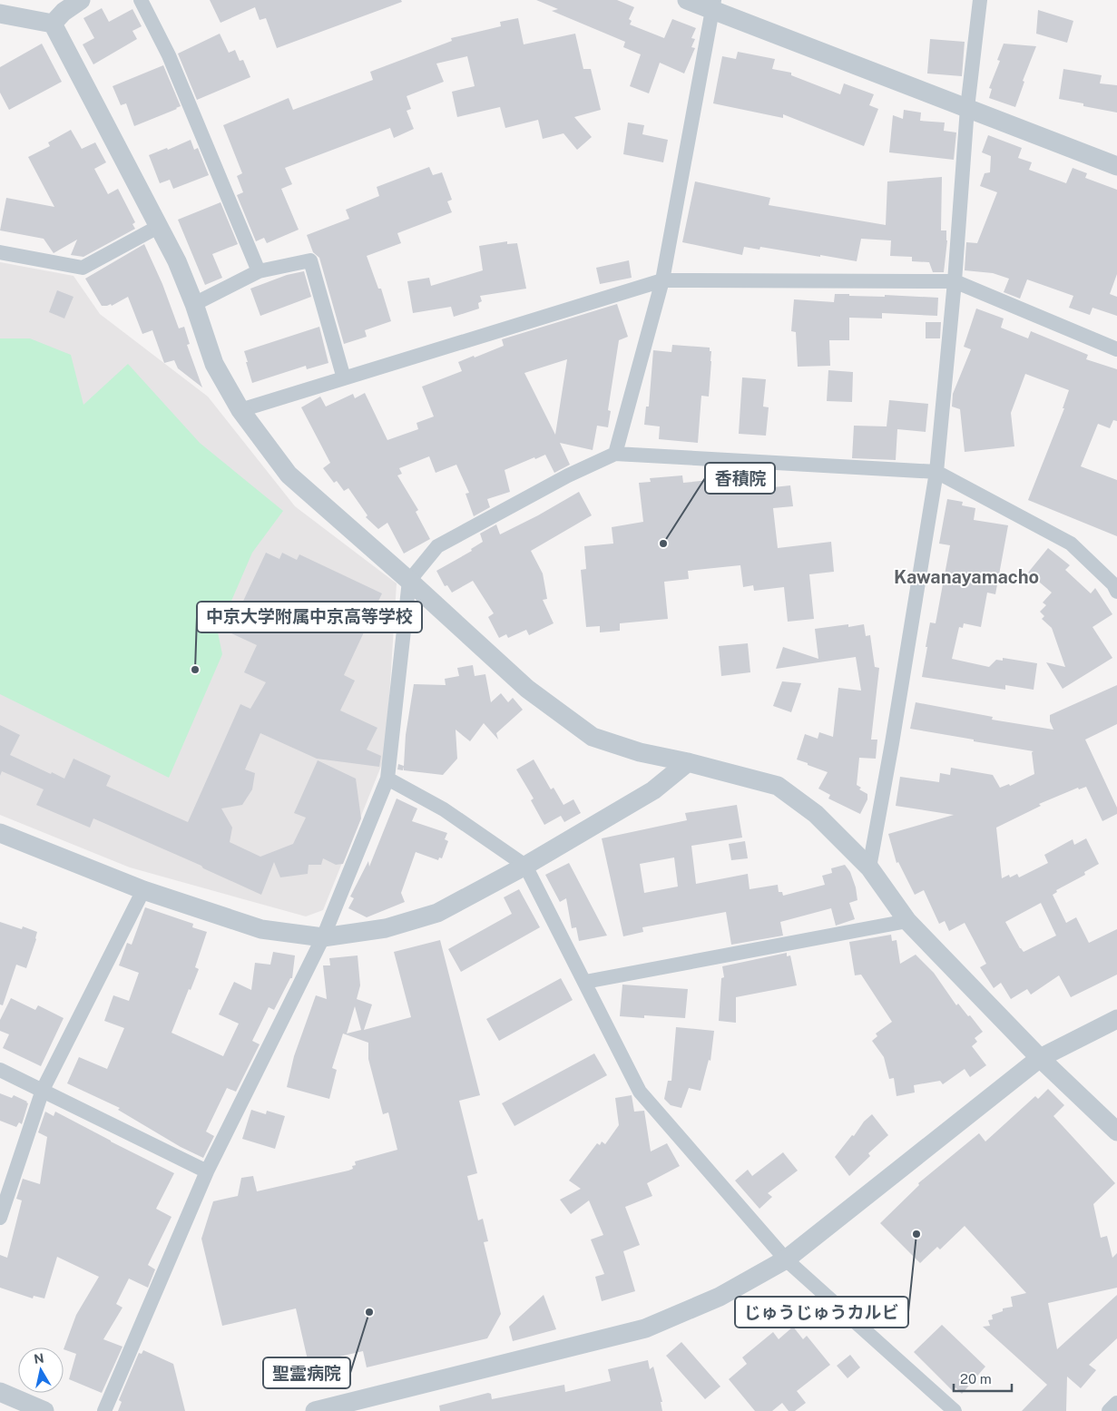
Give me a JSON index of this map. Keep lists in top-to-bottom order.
{
  "districts": ["Kawanayamacho"],
  "places": [
    "香積院",
    "中京大学附属中京高等学校",
    "じゅうじゅうカルビ",
    "聖霊病院"
  ],
  "scale_bar": "20 m",
  "north": "top"
}
